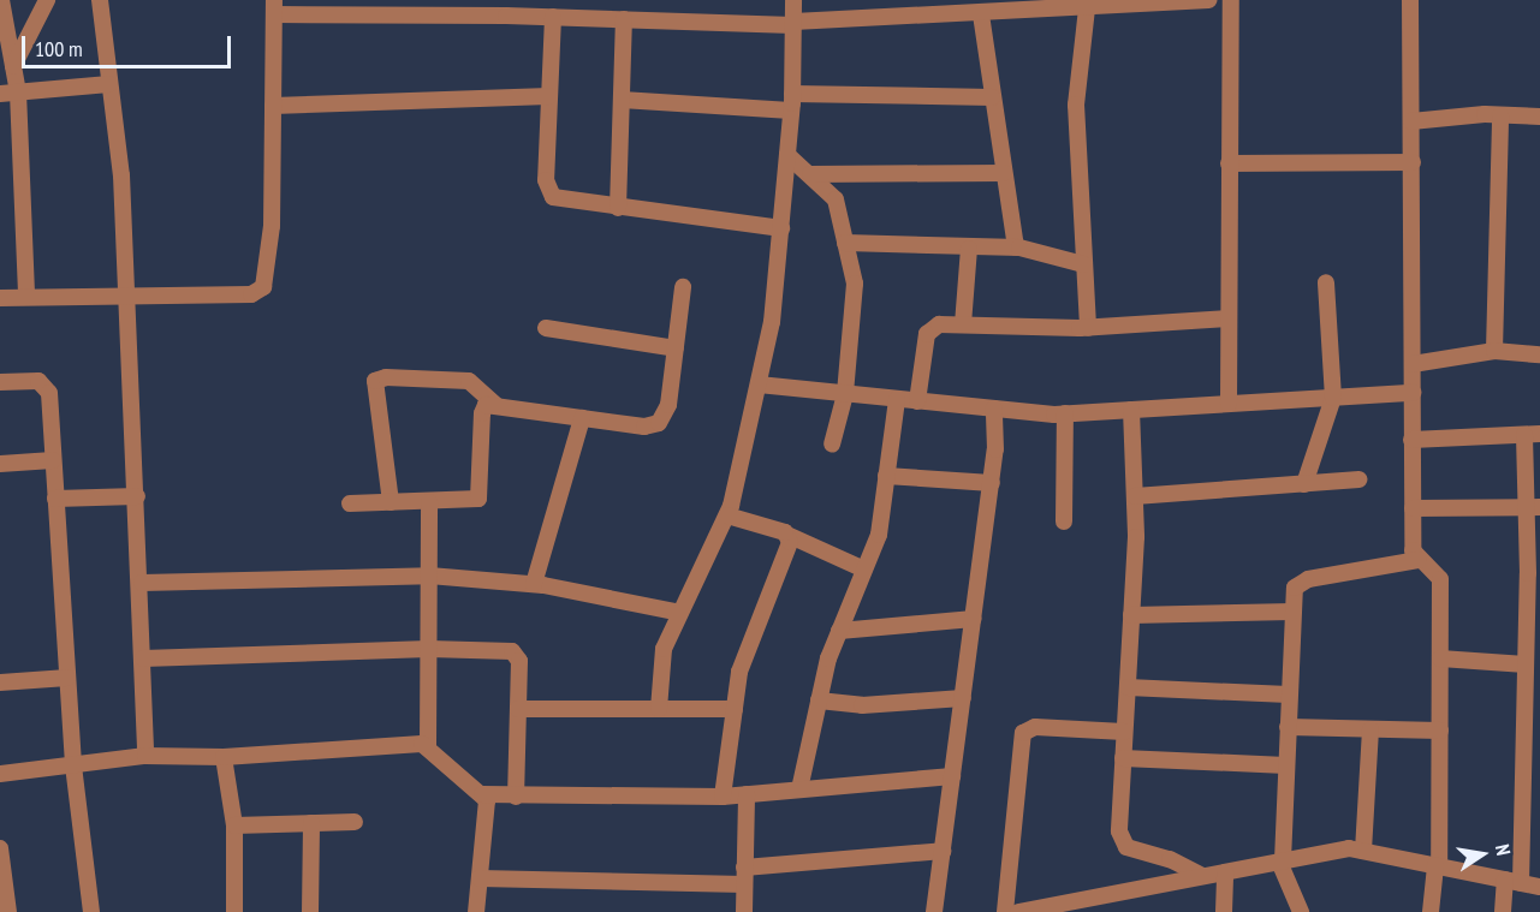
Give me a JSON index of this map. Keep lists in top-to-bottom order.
{
  "scale_bar": "100 m",
  "north": "right"
}
